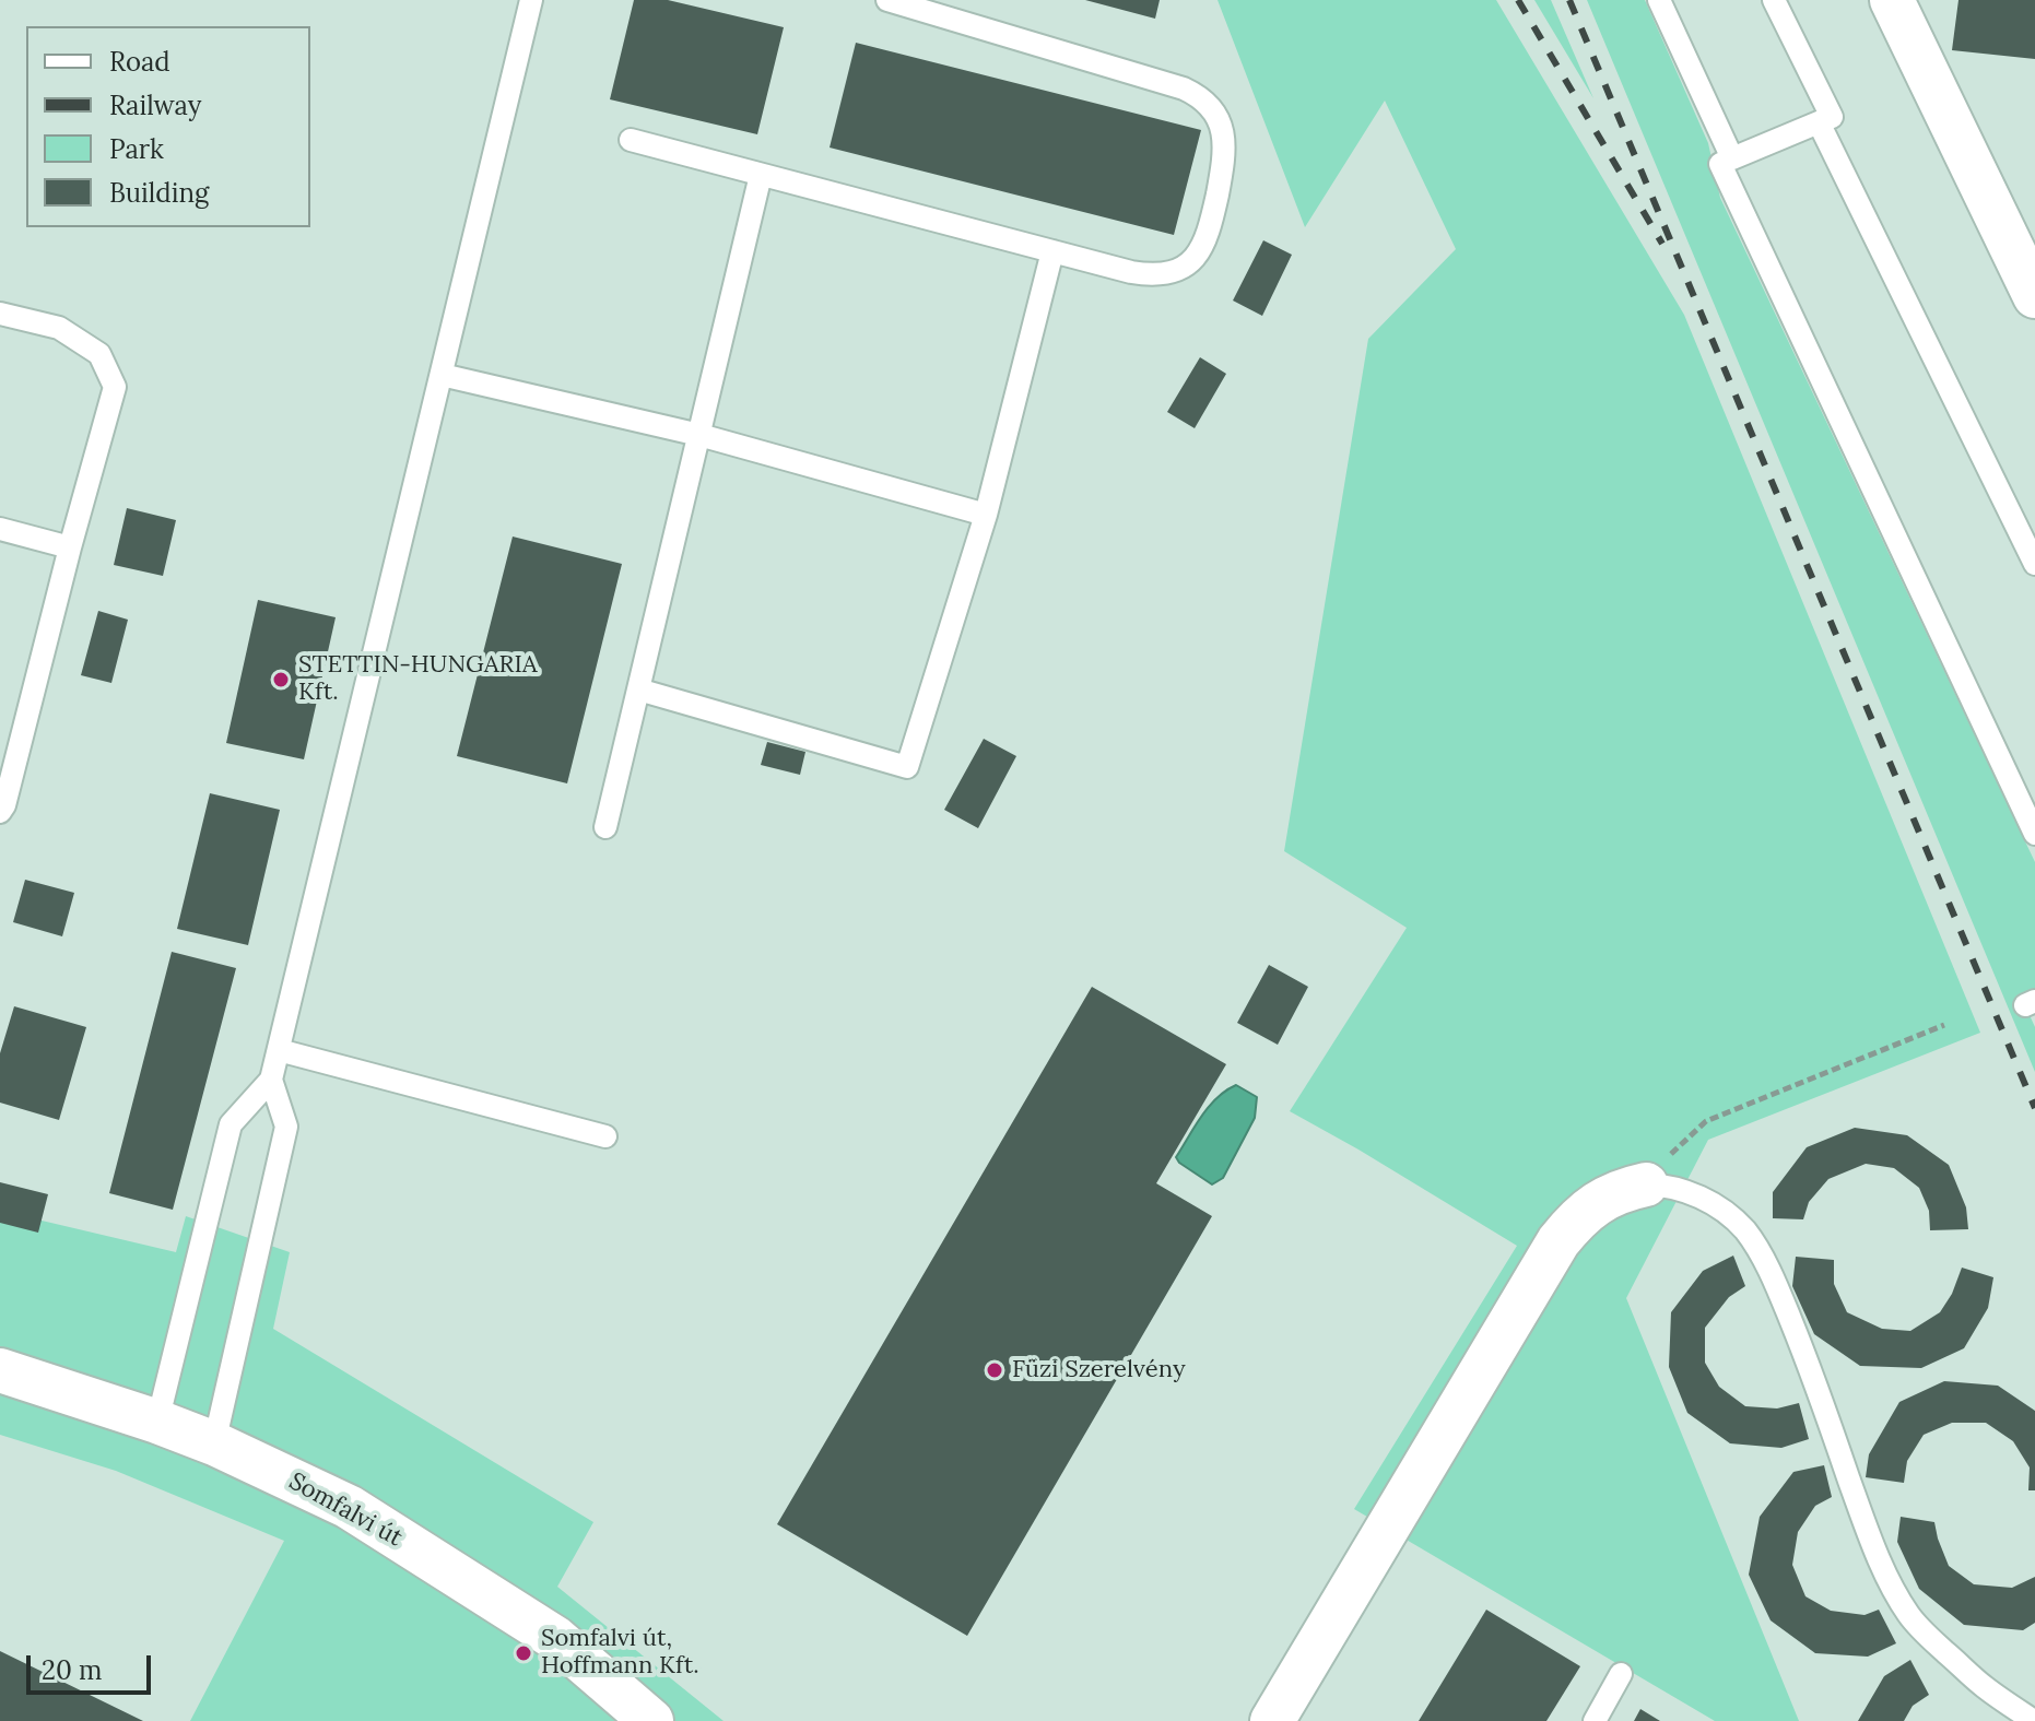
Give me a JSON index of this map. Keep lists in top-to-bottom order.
{
  "streets": {
    "street": ["Somfalvi út"]
  },
  "places": ["STETTIN-HUNGARIA Kft.", "Füzi Szerelvény", "Somfalvi út, Hoffmann Kft."],
  "legend": [
    "Road",
    "Railway",
    "Park",
    "Building"
  ],
  "scale_bar": "20 m"
}
